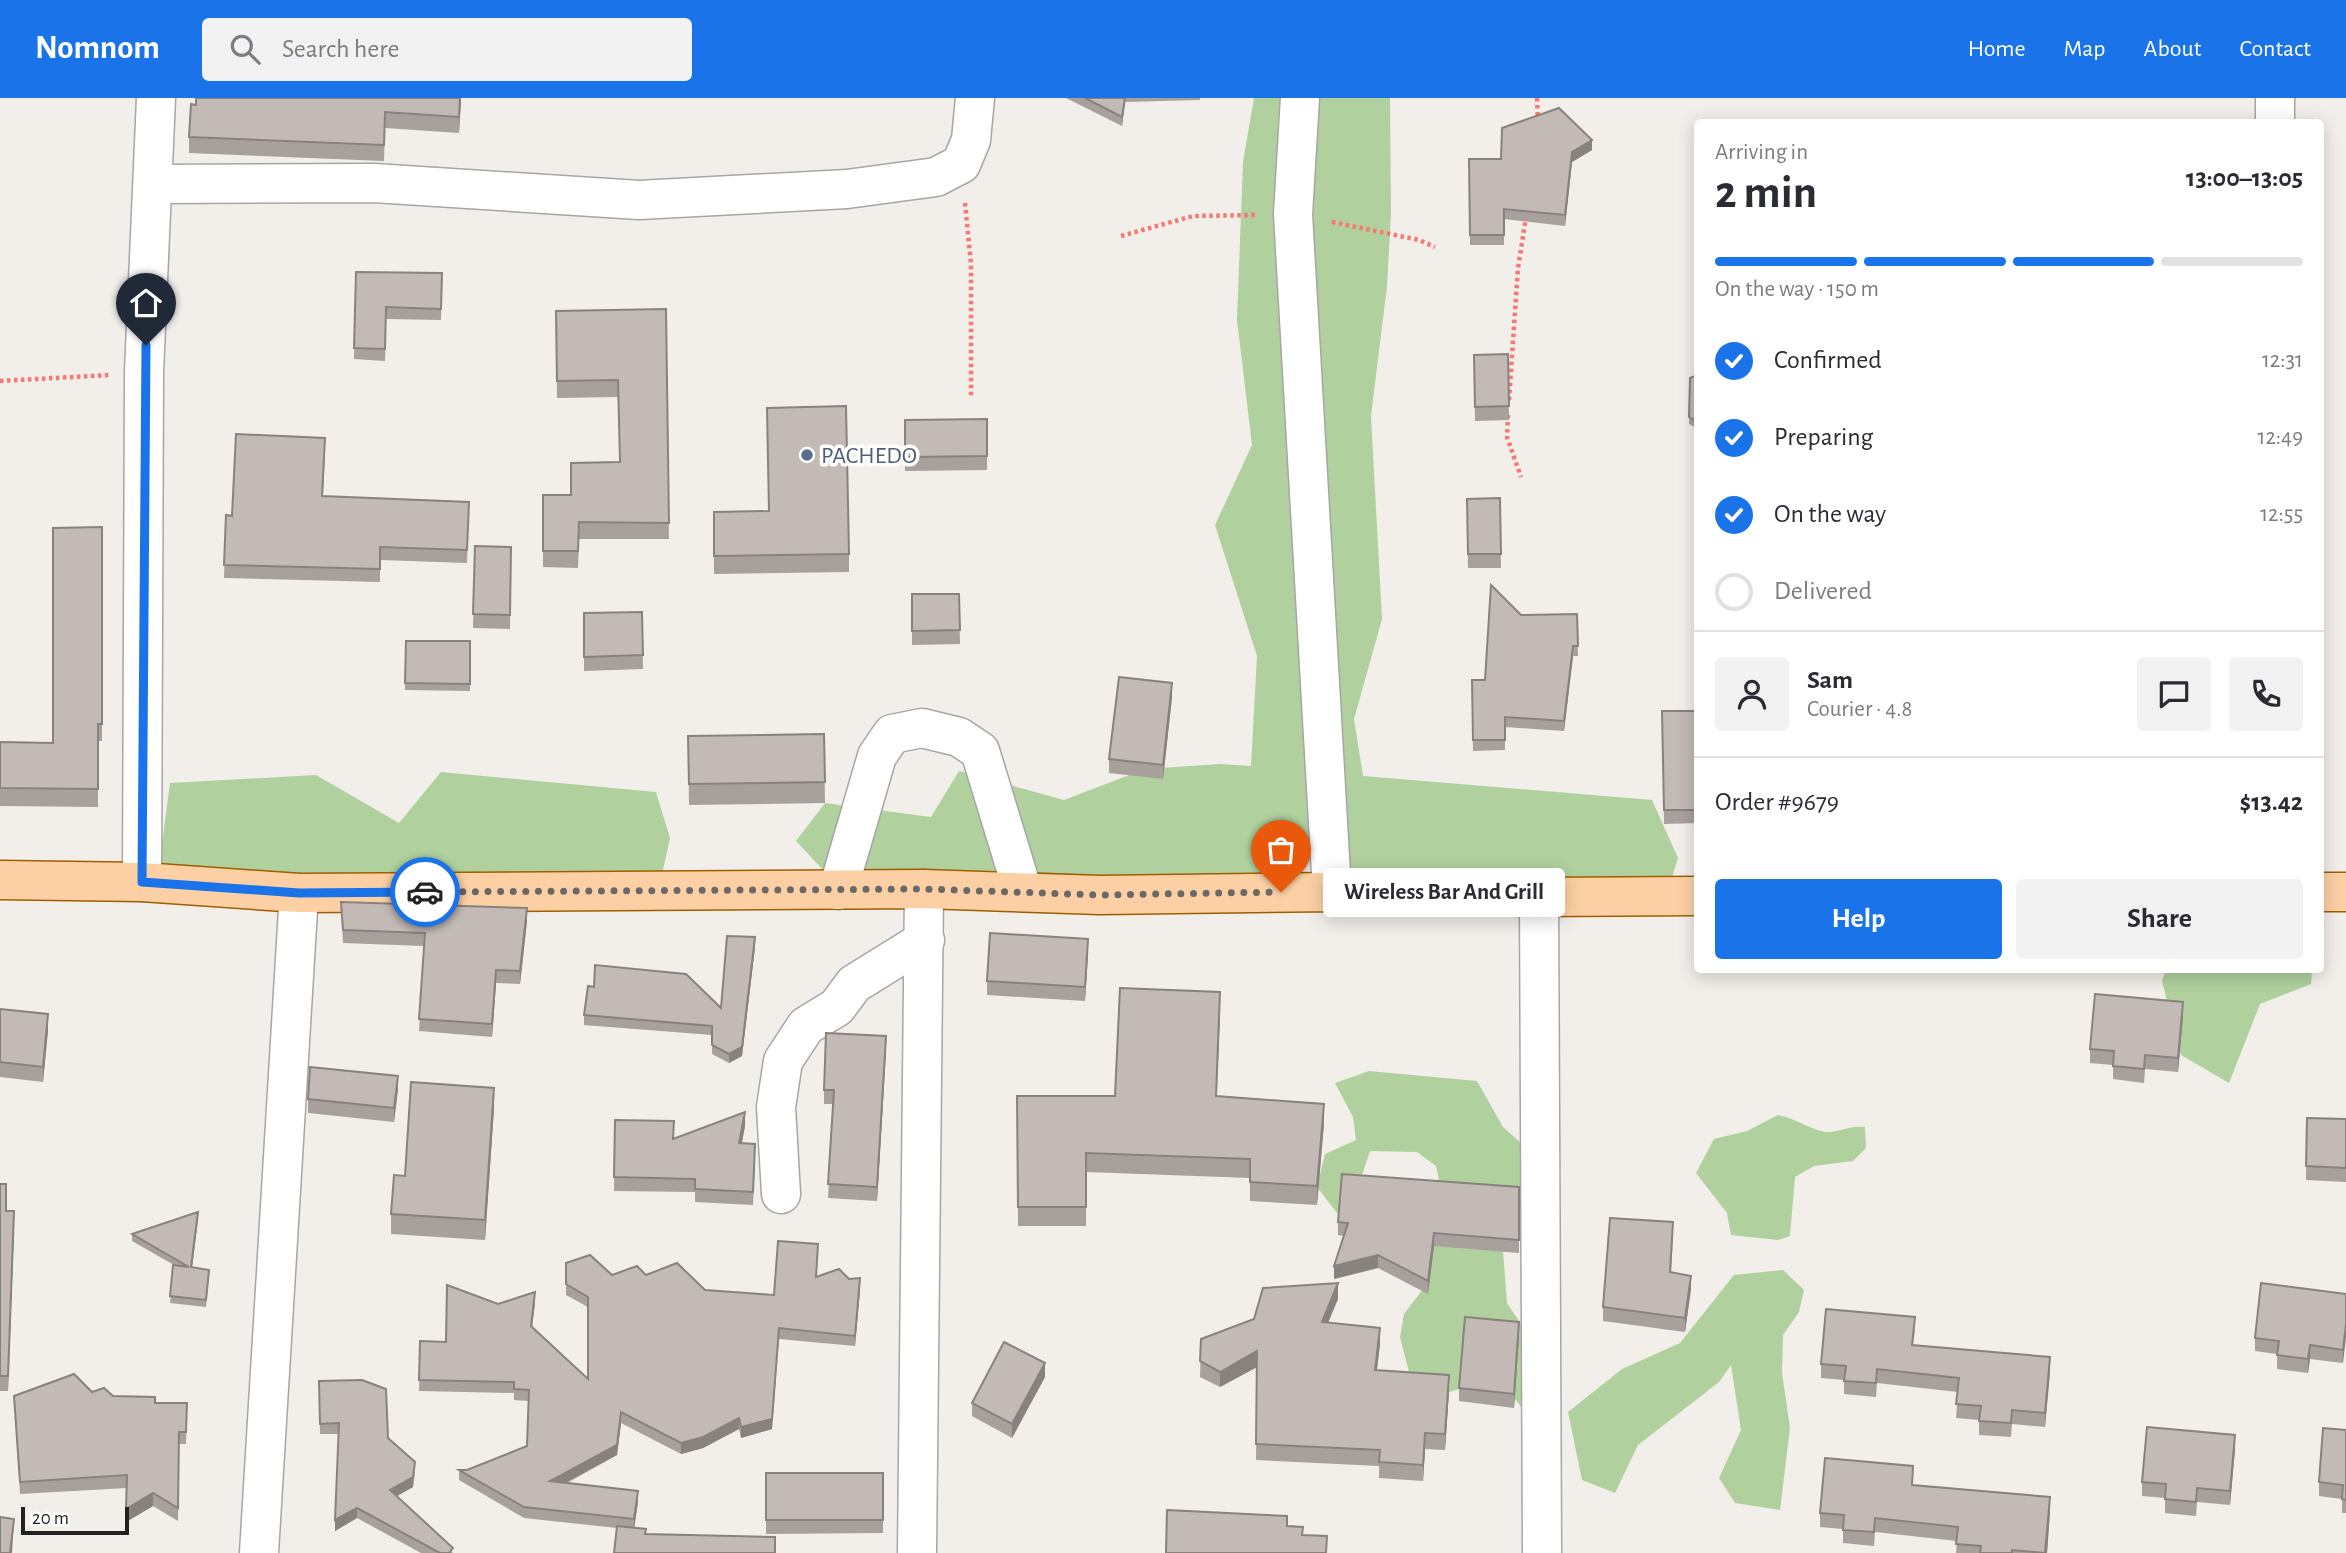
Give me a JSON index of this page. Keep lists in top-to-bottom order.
{
  "places": ["PACHEDO", "Wireless Bar And Grill"],
  "scale_bar": "20 m",
  "page": {
    "header": "Nomnom",
    "search": "Search here",
    "nav": [
      "Home",
      "Map",
      "About",
      "Contact"
    ],
    "heading": ["2 min", "Arriving in", "13:00–13:05"],
    "panel": [
      "Sam",
      "Courier · 4.8",
      "Order #9679",
      "$13.42"
    ],
    "bar": "On the way · 150 m",
    "list": [
      ["Confirmed", "12:31"],
      ["Preparing", "12:49"],
      ["On the way", "12:55"],
      "Delivered"
    ],
    "buttons": ["Help", "Share"],
    "bubble": "Wireless Bar And Grill",
    "scale": "20 m"
  }
}
